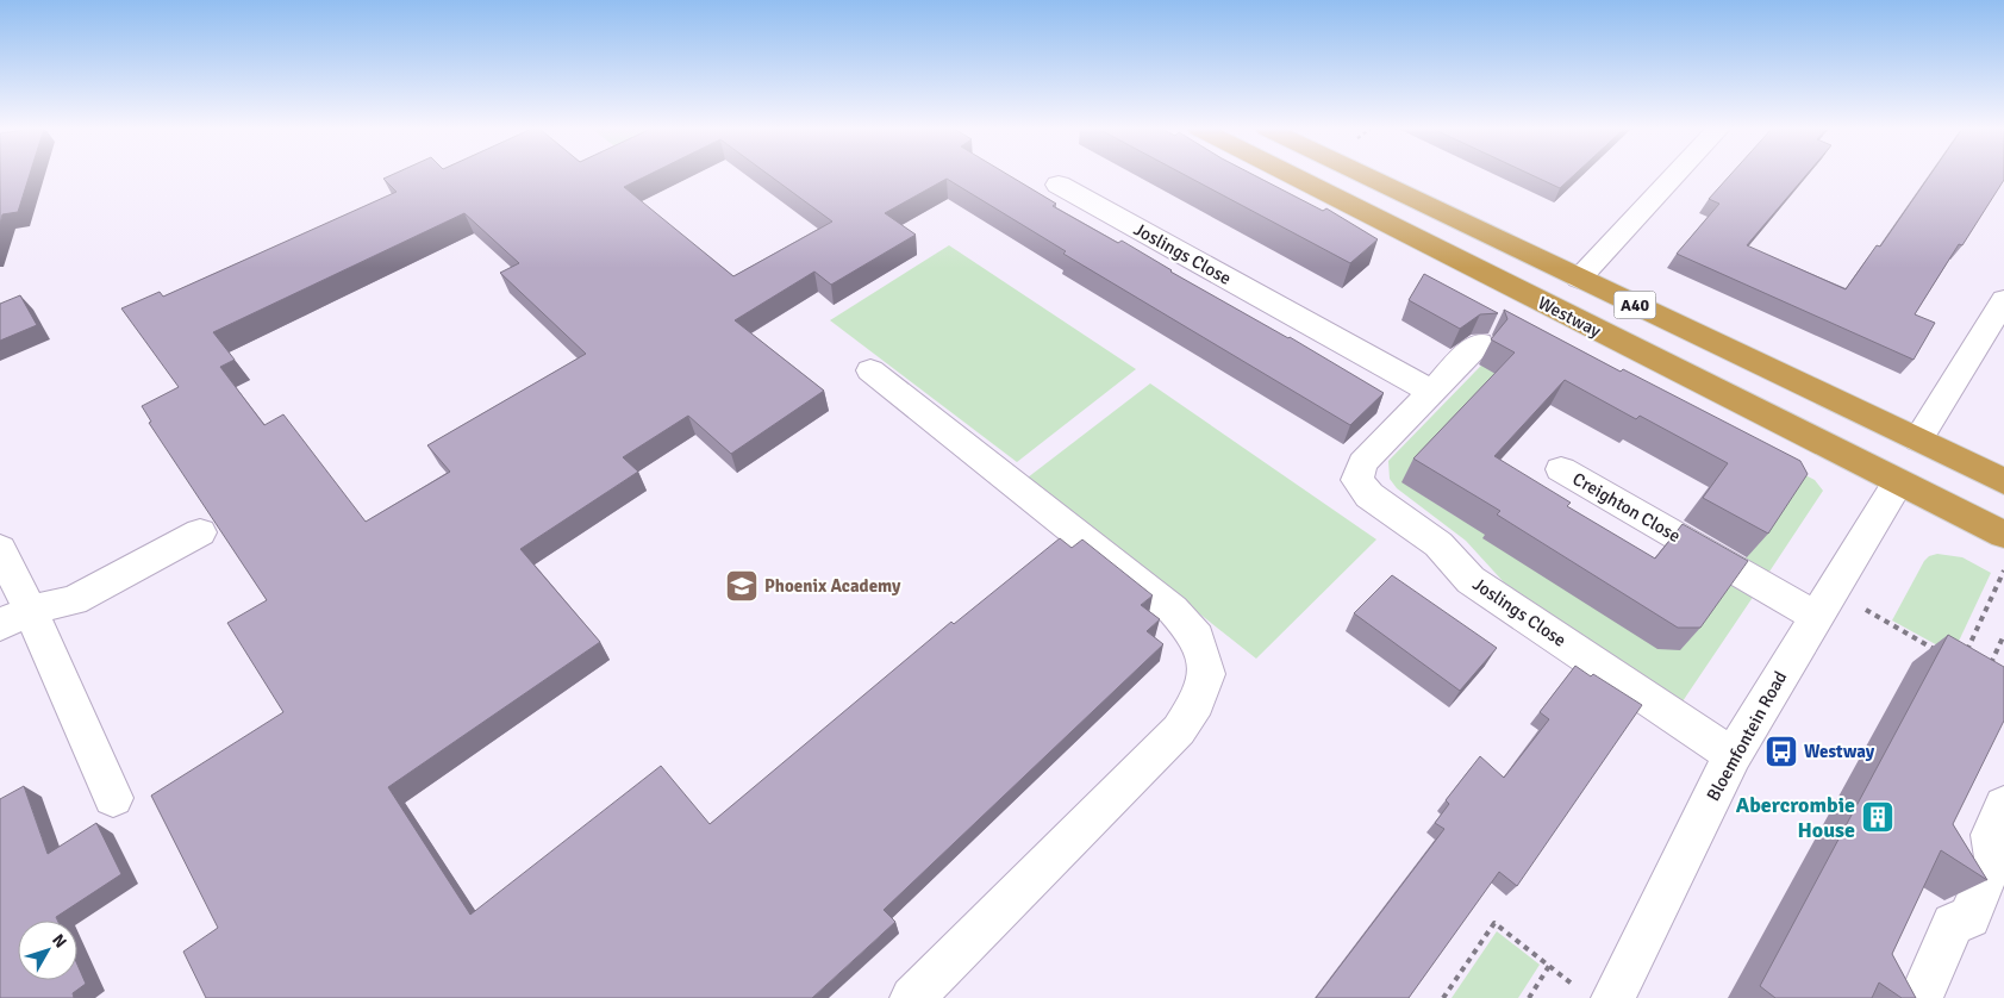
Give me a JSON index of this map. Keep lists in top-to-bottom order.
{
  "streets": {
    "highway": ["A40", "Westway"],
    "street": ["Joslings Close", "Creighton Close", "Bloemfontein Road"]
  },
  "crossings": [
    ["Joslings Close", "Bloemfontein Road"],
    ["Westway", "Bloemfontein Road"],
    ["Creighton Close", "Bloemfontein Road"]
  ],
  "places": {
    "school or university": ["Phoenix Academy"],
    "bus stop": ["Westway"],
    "building": ["Abercrombie House"]
  },
  "north": "top right"
}
